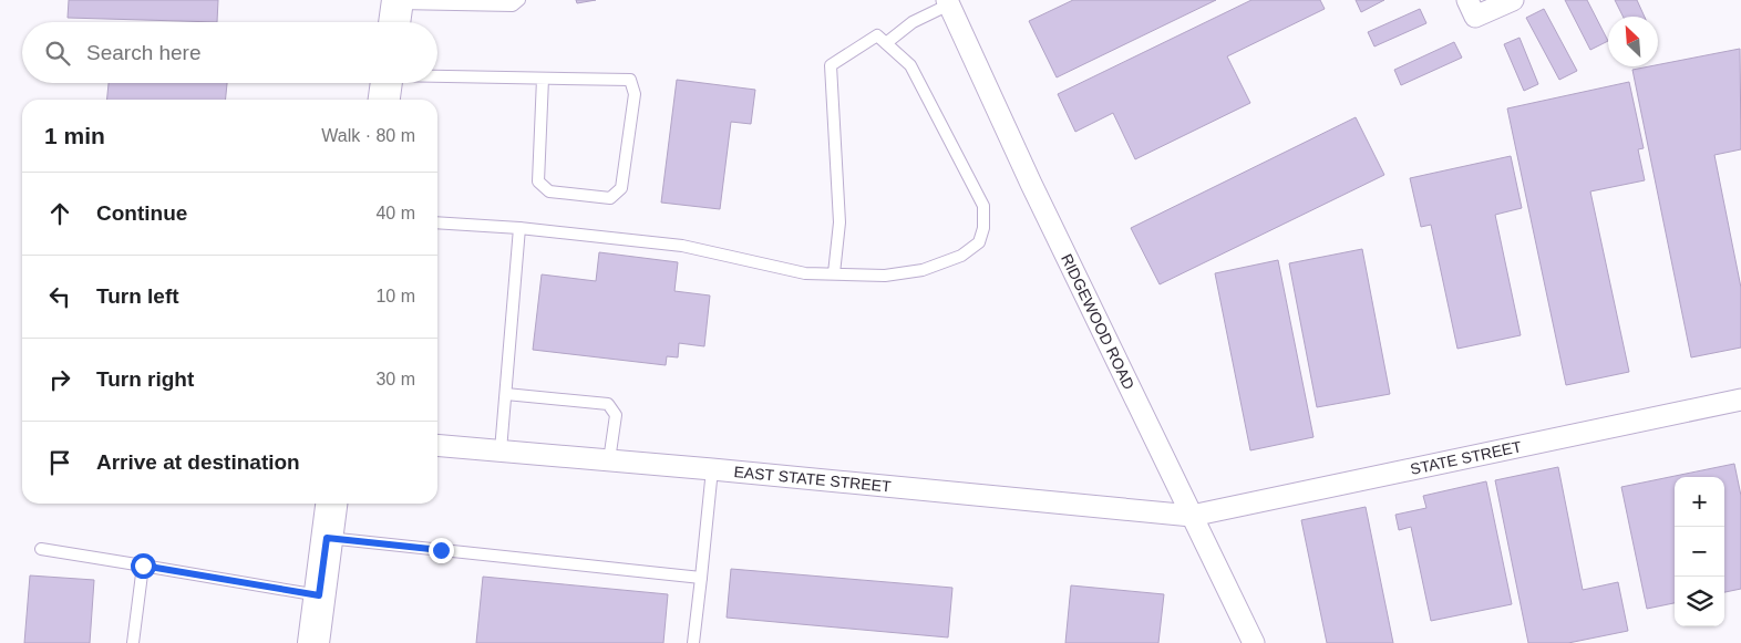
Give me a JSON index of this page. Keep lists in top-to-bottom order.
{
  "streets": {
    "street": ["RIDGEWOOD ROAD", "STATE STREET", "EAST STATE STREET"]
  },
  "crossings": [
    ["RIDGEWOOD ROAD", "STATE STREET"],
    ["RIDGEWOOD ROAD", "EAST STATE STREET"],
    ["STATE STREET", "EAST STATE STREET"]
  ],
  "north": "top left",
  "page": {
    "search": "Search here",
    "heading": ["1 min", "Walk · 80 m"],
    "list": [
      ["Continue", "40 m"],
      ["Turn left", "10 m"],
      ["Turn right", "30 m"],
      "Arrive at destination"
    ],
    "map_buttons": ["+", "−"]
  }
}
